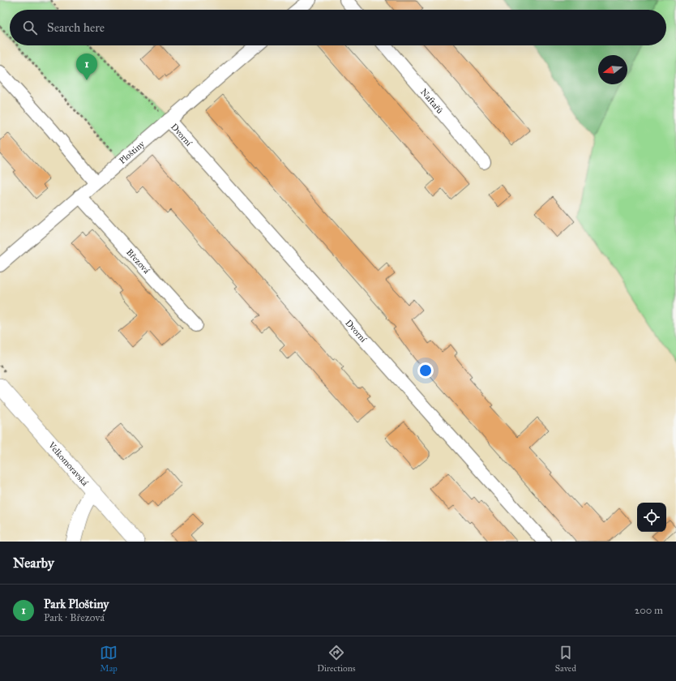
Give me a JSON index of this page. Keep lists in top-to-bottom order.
{
  "streets": {
    "street": [
      "Naftařů",
      "Dvorní",
      "Ploštiny",
      "Březová",
      "Velkomoravská"
    ]
  },
  "crossings": [
    ["Dvorní", "Ploštiny"],
    ["Ploštiny", "Březová"]
  ],
  "north": "left",
  "page": {
    "search": "Search here",
    "pins": "1",
    "heading": "Nearby",
    "list": [
      {
        "mark": "1",
        "name": "Park Ploštiny",
        "note": "Park · Březová",
        "value": "200 m"
      }
    ],
    "nav": ["Map", "Directions", "Saved"]
  }
}
